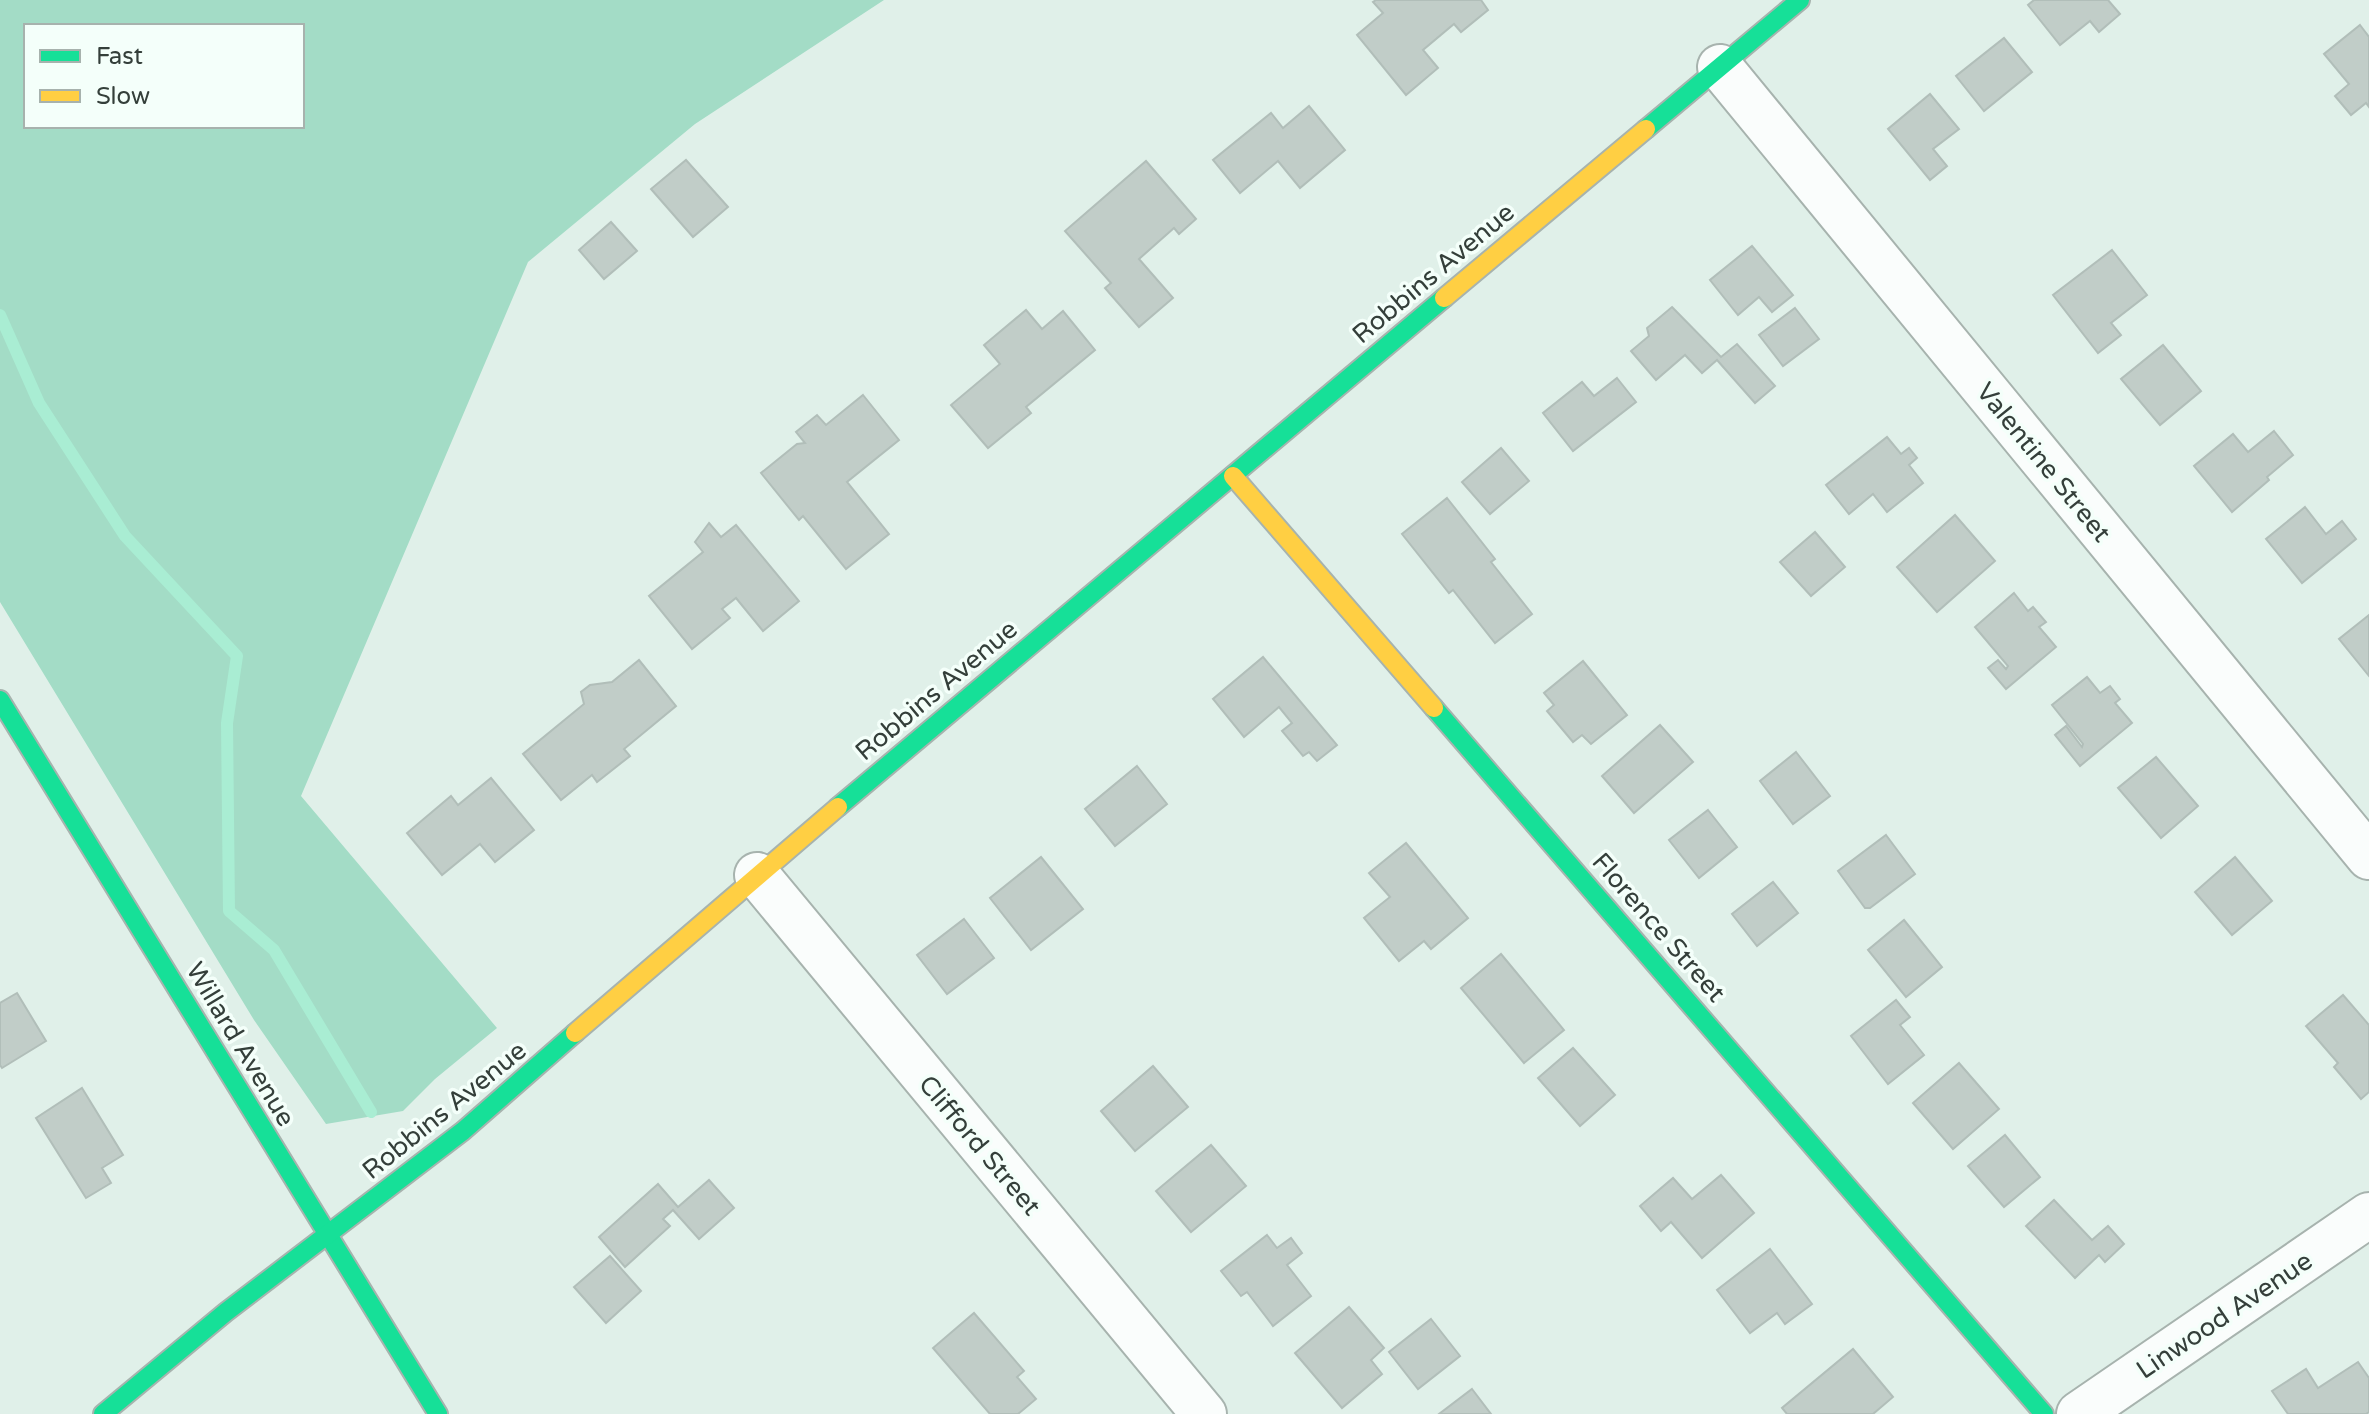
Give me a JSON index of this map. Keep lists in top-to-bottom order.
{
  "streets": {
    "main road": ["Robbins Avenue", "Florence Street", "Willard Avenue"],
    "street": ["Valentine Street", "Clifford Street", "Linwood Avenue"]
  },
  "crossings": [
    ["Robbins Avenue", "Valentine Street"],
    ["Robbins Avenue", "Florence Street"],
    ["Robbins Avenue", "Willard Avenue"],
    ["Robbins Avenue", "Clifford Street"]
  ],
  "legend": ["Fast", "Slow"]
}
